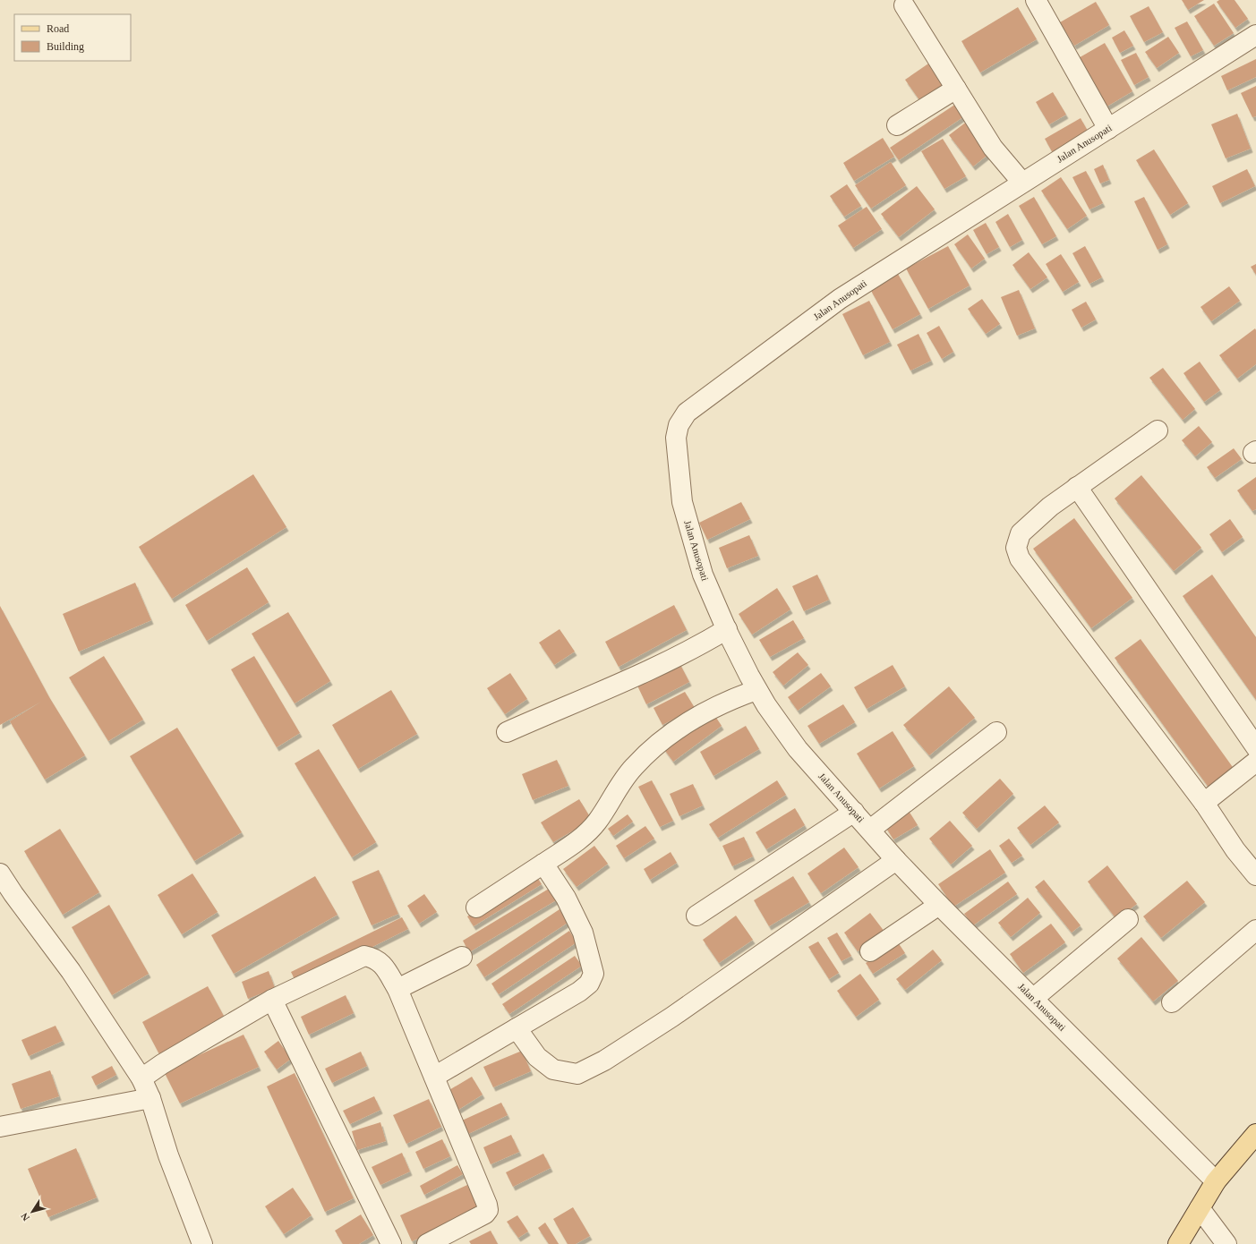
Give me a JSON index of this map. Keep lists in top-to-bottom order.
{
  "streets": {
    "street": ["Jalan Anusopati"]
  },
  "legend": ["Road", "Building"],
  "north": "bottom left"
}
